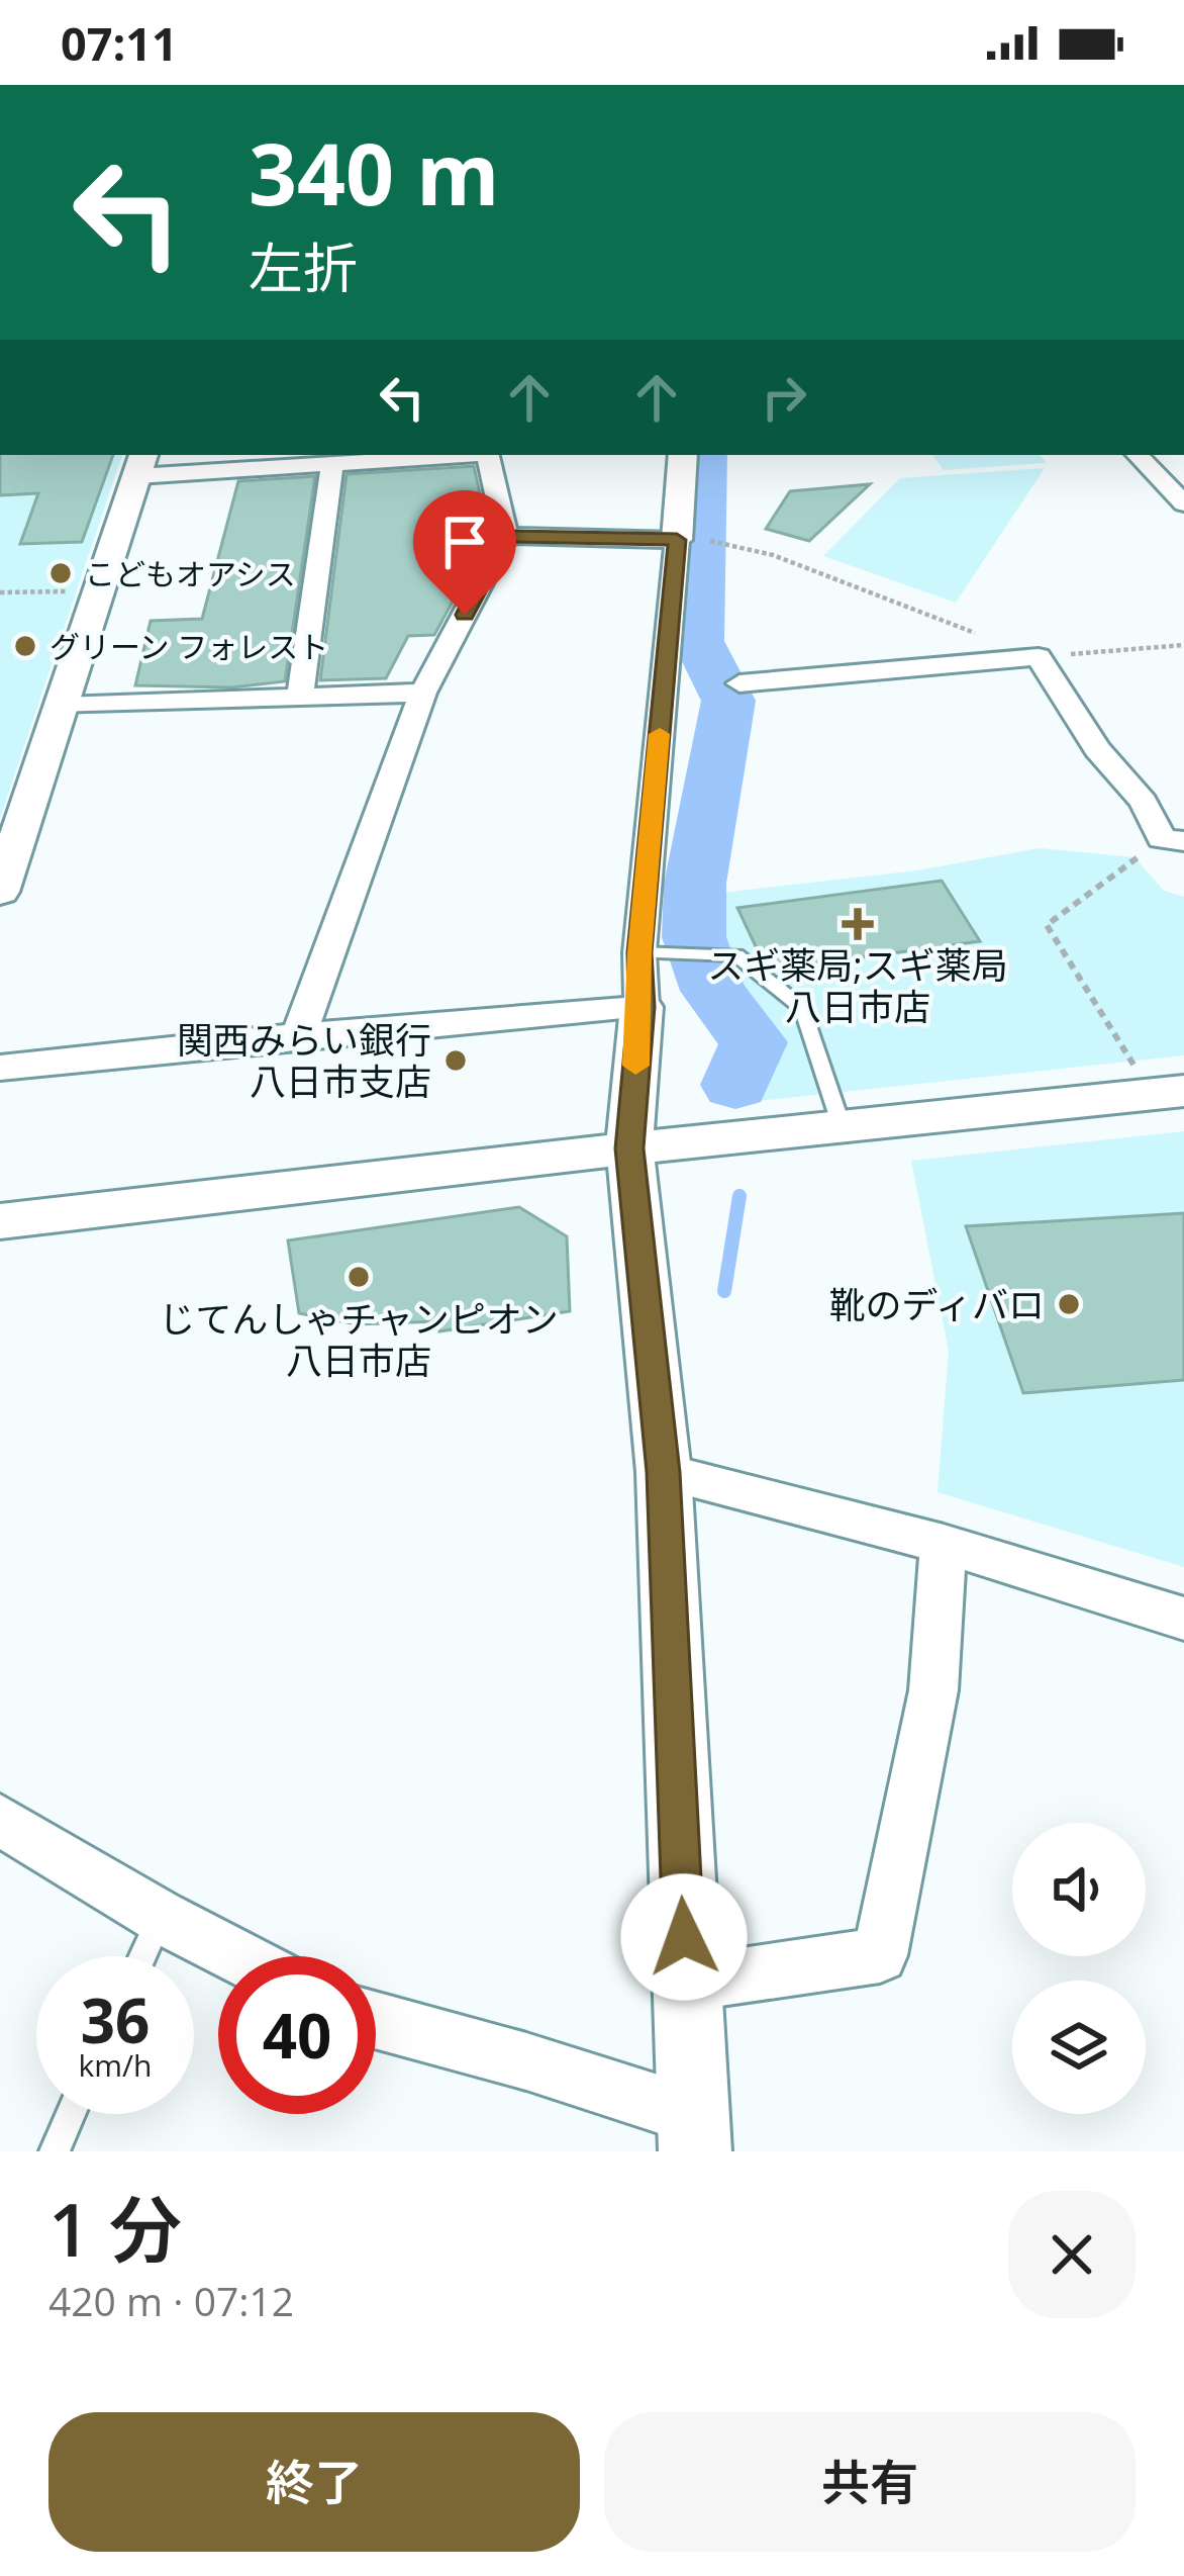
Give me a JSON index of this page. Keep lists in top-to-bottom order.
{
  "places": {
    "other": [
      "こどもオアシス",
      "グリーン フォレスト",
      "関西みらい銀行 八日市支店",
      "じてんしゃチャンピオン 八日市店",
      "靴のディバロ"
    ],
    "health": ["スギ薬局;スギ薬局 八日市店"]
  },
  "page": {
    "status": "07:11",
    "turn": ["340 m", "左折"],
    "speed": "36 km/h",
    "limit": "40",
    "heading": ["1 分", "420 m · 07:12"],
    "buttons": ["終了", "共有"]
  }
}
